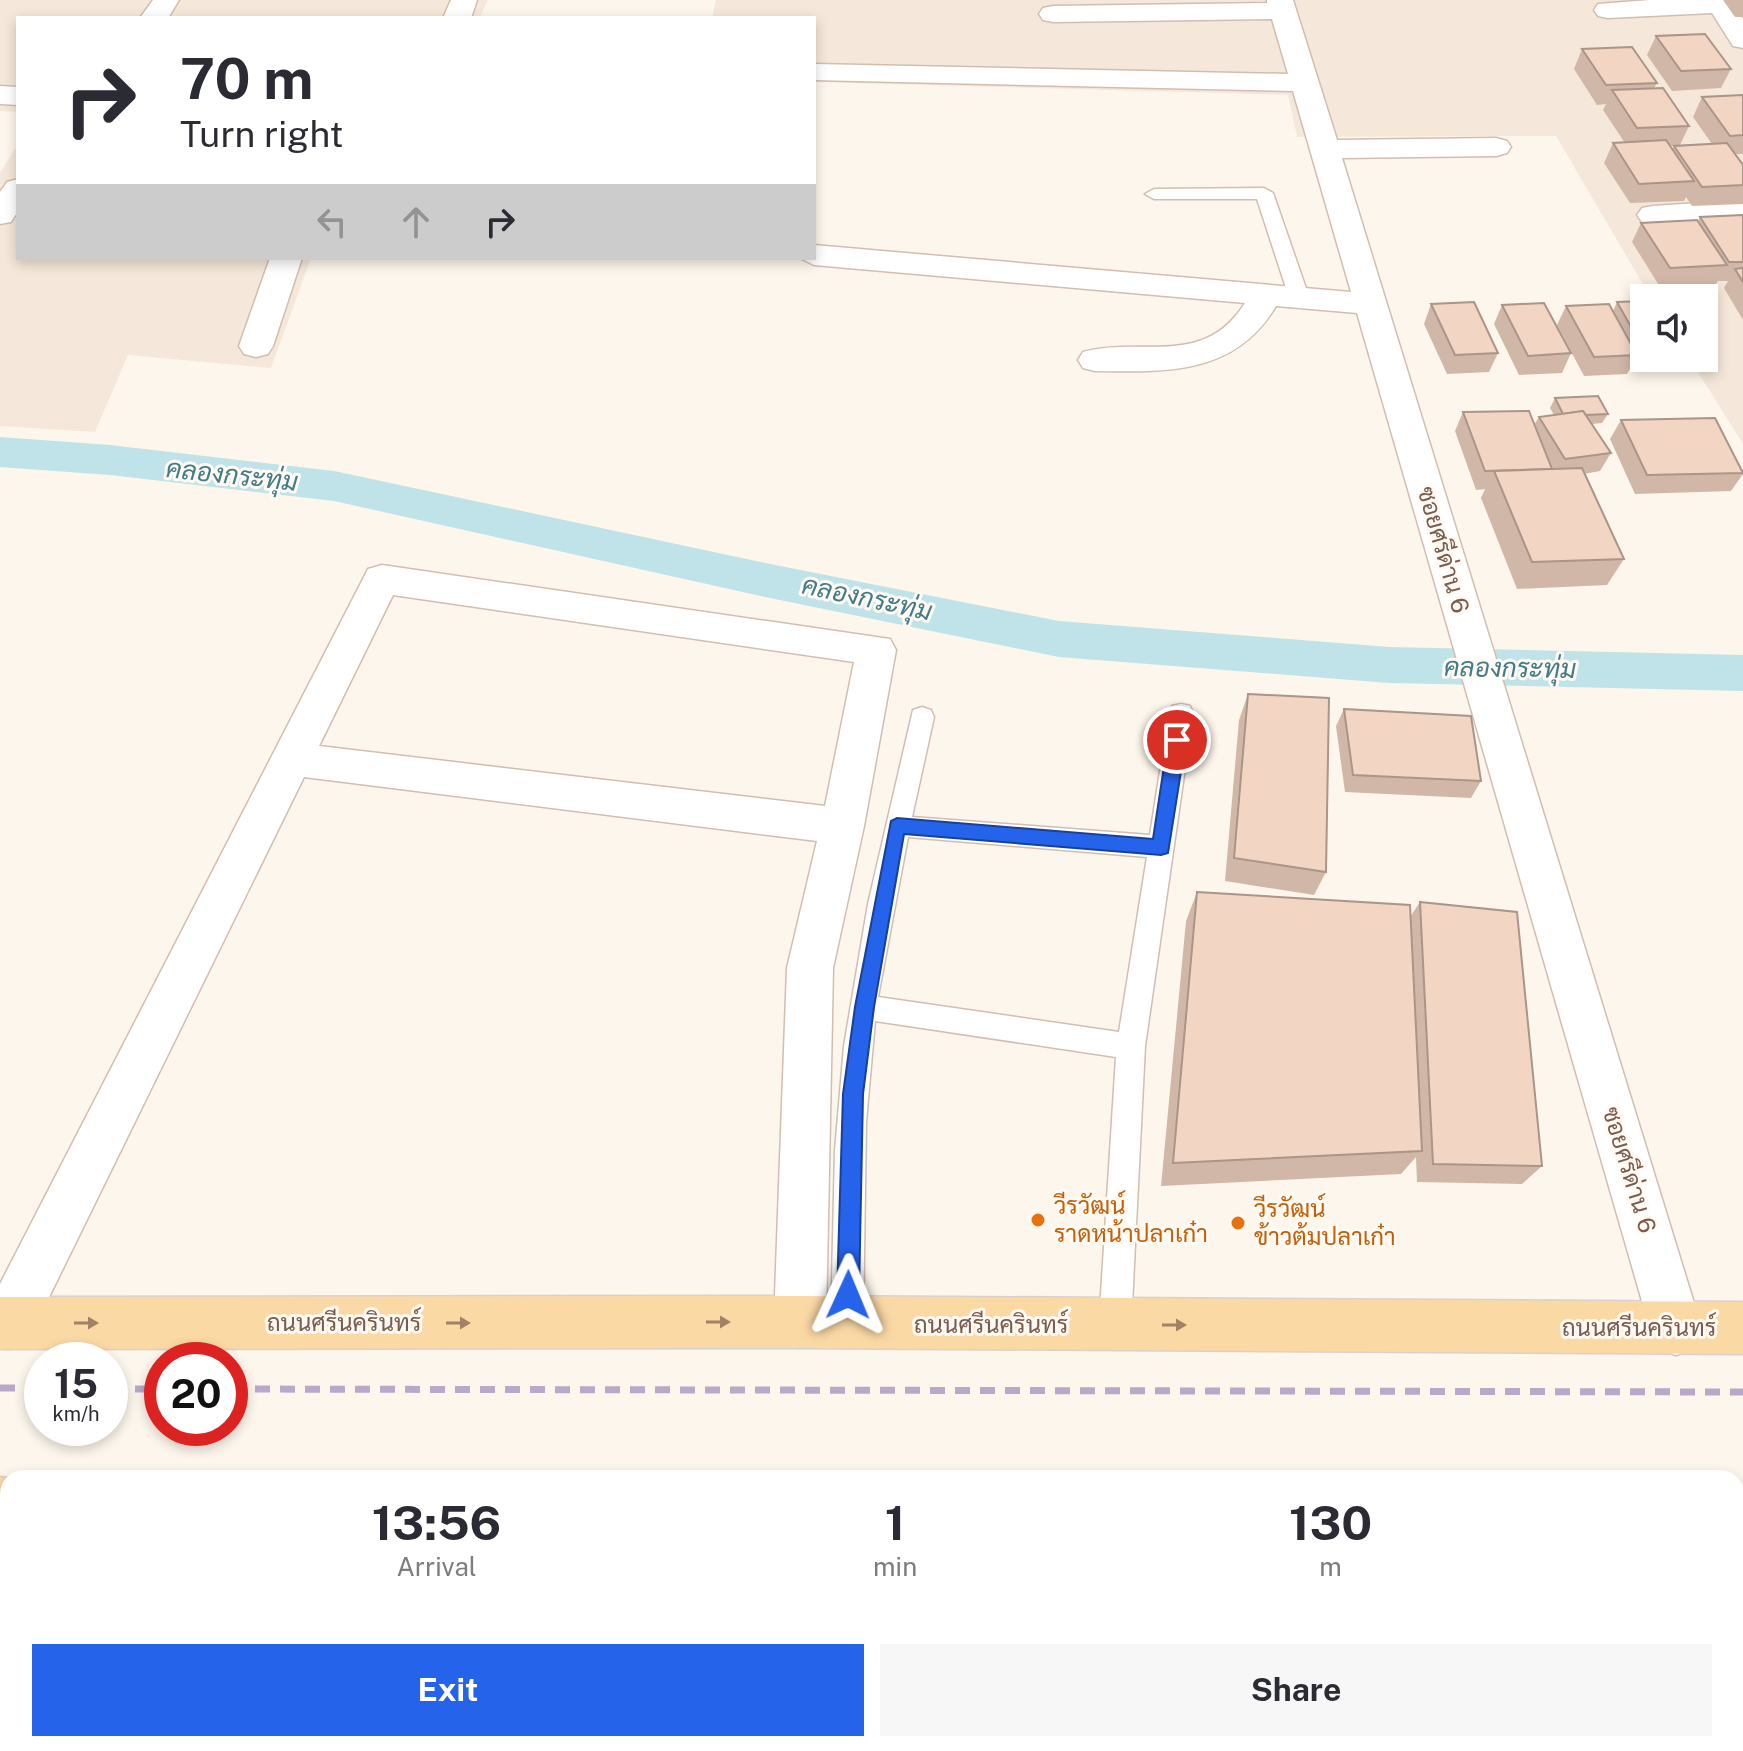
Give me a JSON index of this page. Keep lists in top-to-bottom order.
{
  "streets": {
    "main road": ["ถนนศรีนครินทร์"],
    "street": ["ซอยศรีด่าน 6"]
  },
  "crossings": [
    ["ซอยศรีด่าน 6", "ถนนศรีนครินทร์"]
  ],
  "one_way": ["ถนนศรีนครินทร์"],
  "water": ["คลองกระทุ่ม"],
  "places": ["วีรวัฒน์ ราดหน้าปลาเก๋า", "วีรวัฒน์ ข้าวต้มปลาเก๋า"],
  "page": {
    "turn": ["70 m", "Turn right"],
    "speed": "15 km/h",
    "limit": "20",
    "eta": [
      "13:56",
      "Arrival",
      "1",
      "min",
      "130",
      "m"
    ],
    "buttons": ["Exit", "Share"]
  }
}
